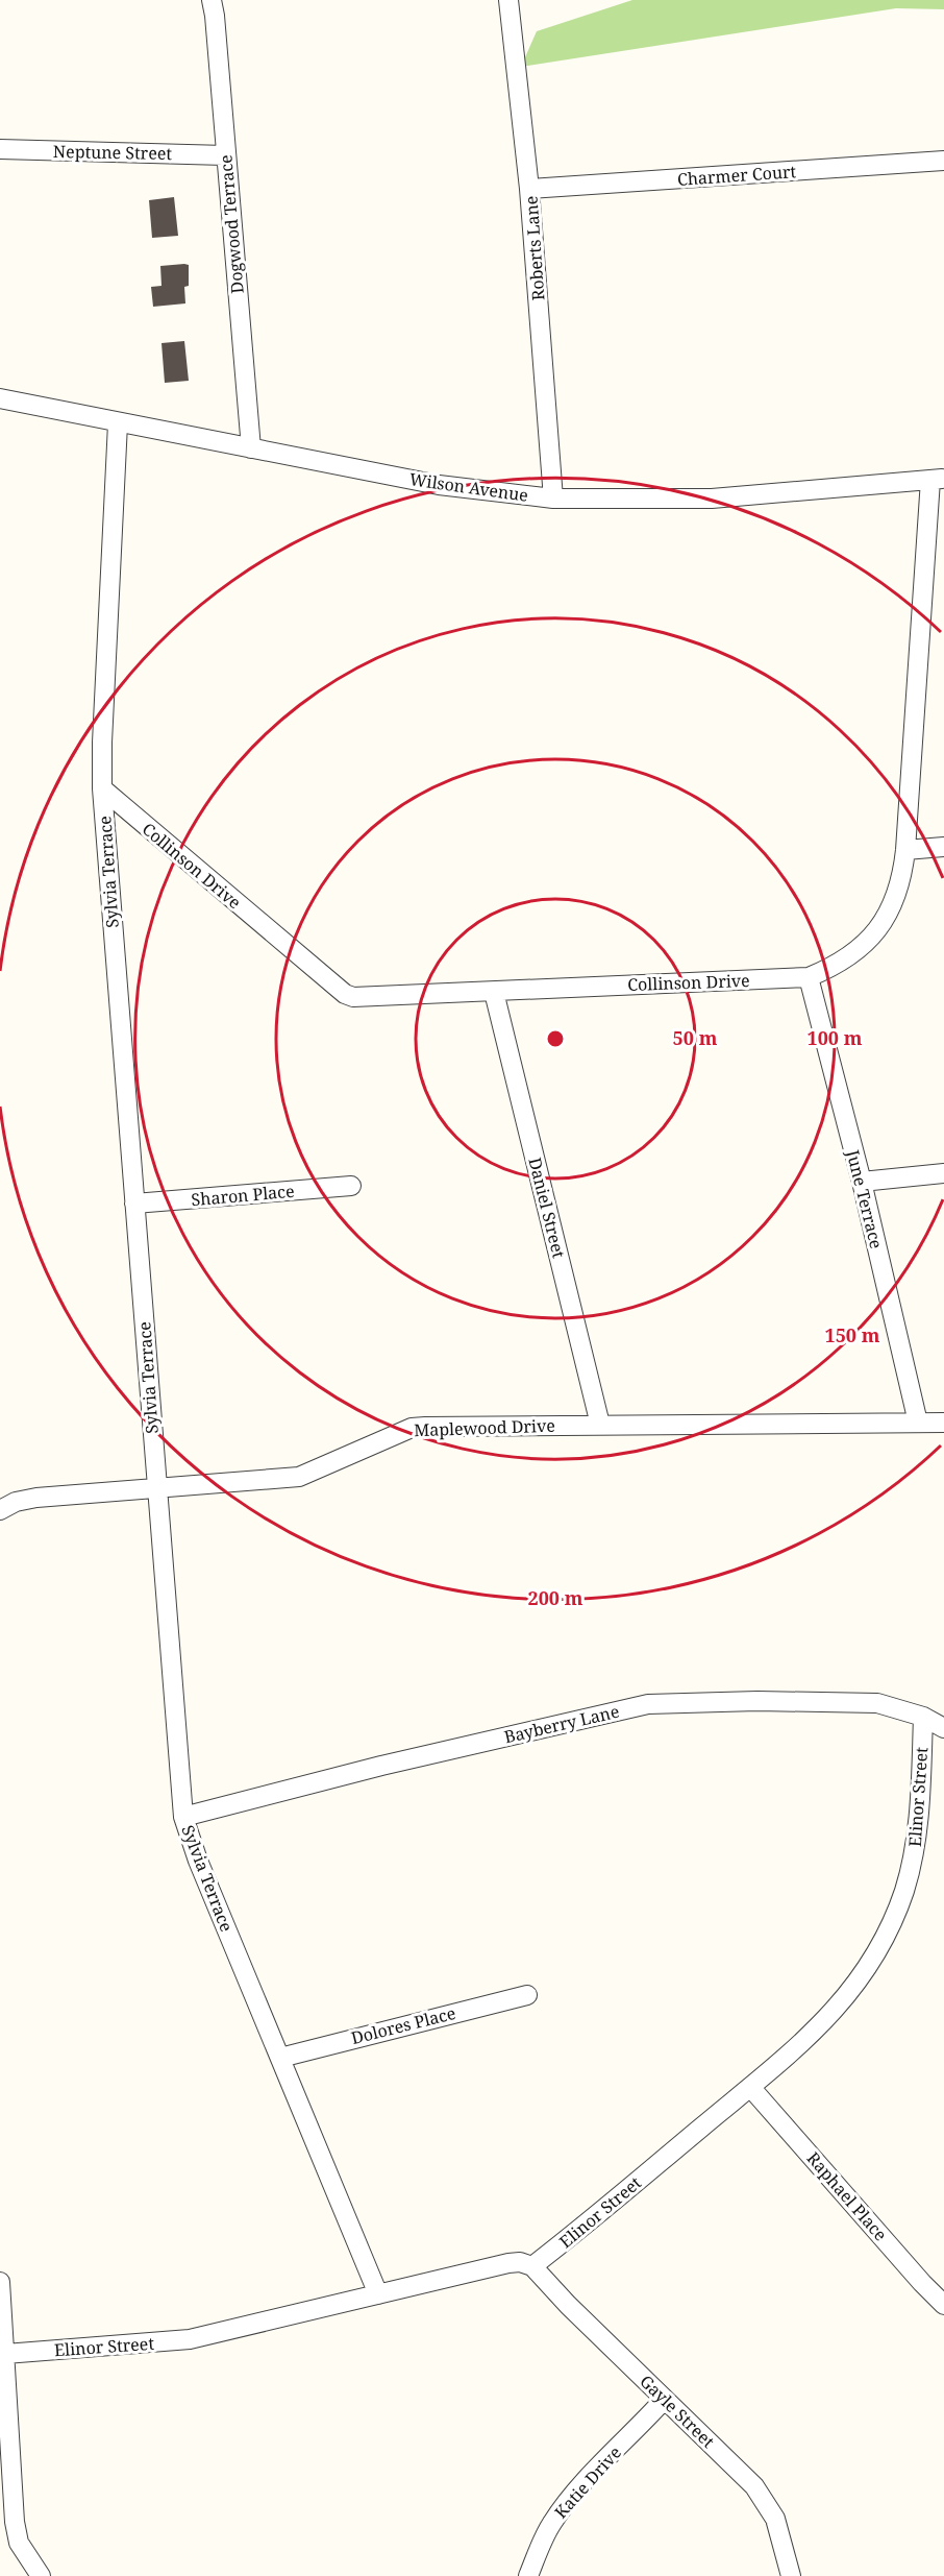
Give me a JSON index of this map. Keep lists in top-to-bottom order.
{
  "streets": {
    "street": [
      "Neptune Street",
      "Charmer Court",
      "Dogwood Terrace",
      "Roberts Lane",
      "Wilson Avenue",
      "Collinson Drive",
      "Sylvia Terrace",
      "Sharon Place",
      "June Terrace",
      "Daniel Street",
      "Maplewood Drive",
      "Bayberry Lane",
      "Elinor Street",
      "Dolores Place",
      "Raphael Place",
      "Gayle Street",
      "Katie Drive"
    ]
  },
  "crossings": [
    ["Neptune Street", "Dogwood Terrace"],
    ["Charmer Court", "Roberts Lane"],
    ["Dogwood Terrace", "Wilson Avenue"],
    ["Roberts Lane", "Wilson Avenue"],
    ["Wilson Avenue", "Collinson Drive"],
    ["Wilson Avenue", "Sylvia Terrace"],
    ["Collinson Drive", "Sylvia Terrace"],
    ["Collinson Drive", "June Terrace"],
    ["Collinson Drive", "Daniel Street"],
    ["Sylvia Terrace", "Sharon Place"],
    ["Sylvia Terrace", "Maplewood Drive"],
    ["Sylvia Terrace", "Bayberry Lane"],
    ["Sylvia Terrace", "Elinor Street"],
    ["Sylvia Terrace", "Dolores Place"],
    ["June Terrace", "Maplewood Drive"],
    ["Daniel Street", "Maplewood Drive"],
    ["Bayberry Lane", "Elinor Street"],
    ["Elinor Street", "Raphael Place"],
    ["Elinor Street", "Gayle Street"],
    ["Gayle Street", "Katie Drive"]
  ],
  "rings": [
    "50 m",
    "100 m",
    "150 m",
    "200 m"
  ]
}
